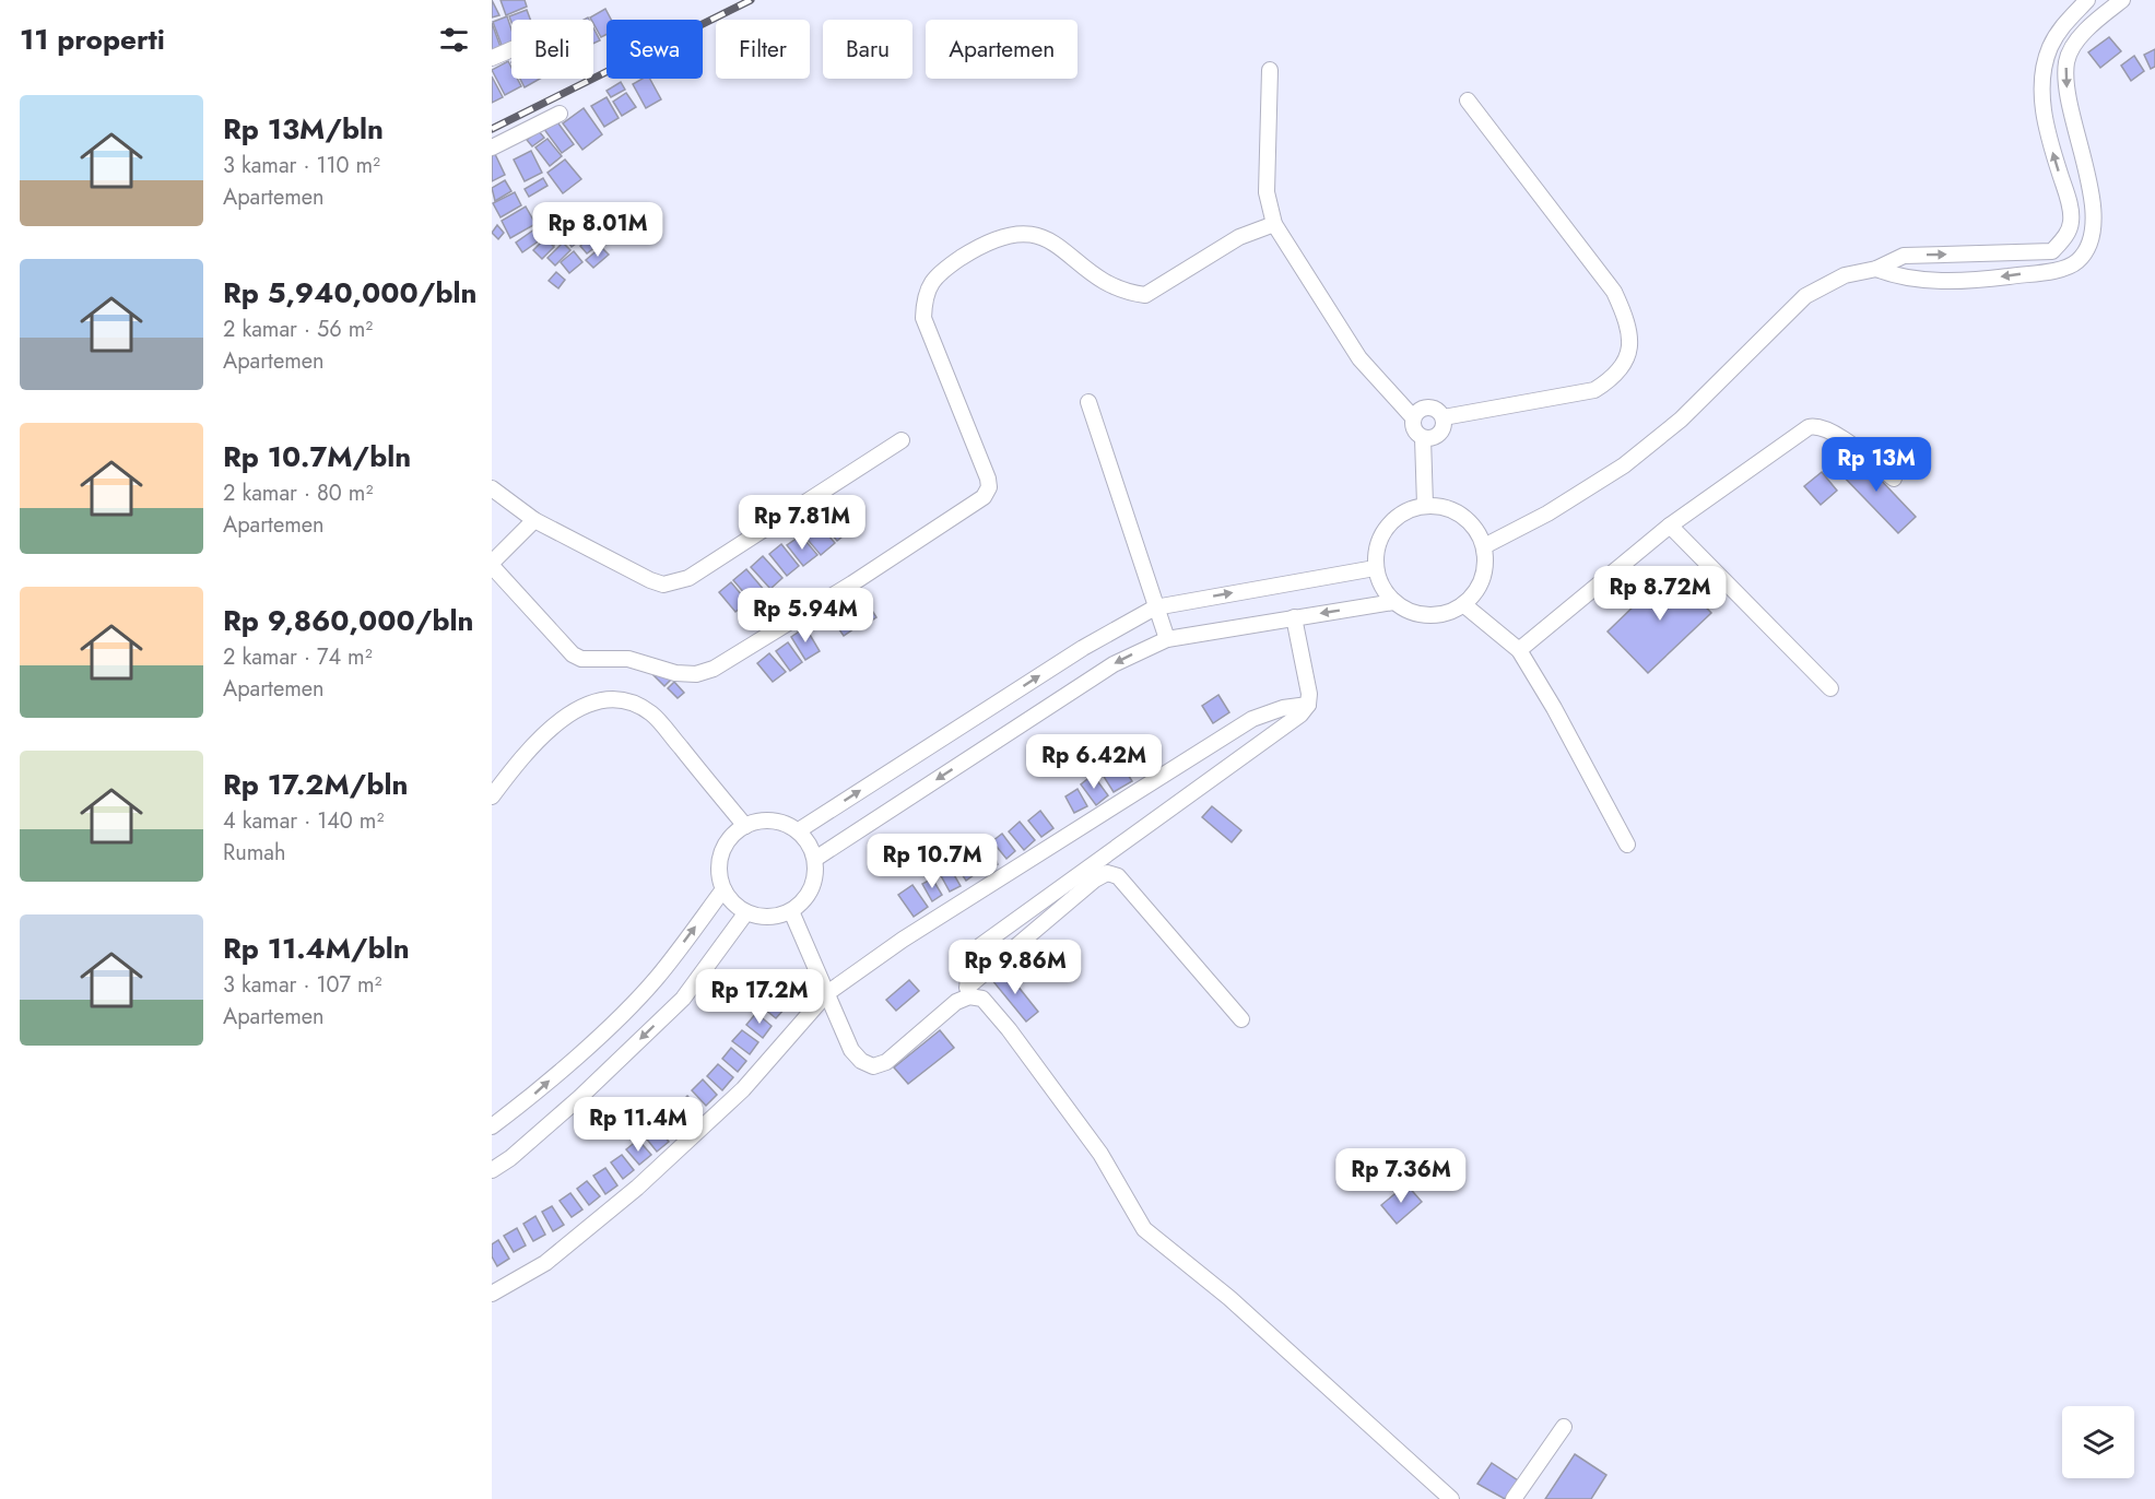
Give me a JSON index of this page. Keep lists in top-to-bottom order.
{
  "page": {
    "heading": "11 properti",
    "chip": [
      "Beli",
      "Sewa",
      "Filter",
      "Baru",
      "Apartemen"
    ],
    "list": [
      {
        "name": "Rp 13M/bln",
        "note": "3 kamar · 110 m² · Apartemen"
      },
      {
        "name": "Rp 5,940,000/bln",
        "note": "2 kamar · 56 m² · Apartemen"
      },
      {
        "name": "Rp 10.7M/bln",
        "note": "2 kamar · 80 m² · Apartemen"
      },
      {
        "name": "Rp 9,860,000/bln",
        "note": "2 kamar · 74 m² · Apartemen"
      },
      {
        "name": "Rp 17.2M/bln",
        "note": "4 kamar · 140 m² · Rumah"
      },
      {
        "name": "Rp 11.4M/bln",
        "note": "3 kamar · 107 m² · Apartemen"
      }
    ],
    "price": [
      "Rp 8.01M",
      "Rp 13M",
      "Rp 7.81M",
      "Rp 8.72M",
      "Rp 5.94M",
      "Rp 6.42M",
      "Rp 10.7M",
      "Rp 9.86M",
      "Rp 17.2M",
      "Rp 11.4M",
      "Rp 7.36M"
    ]
  }
}
